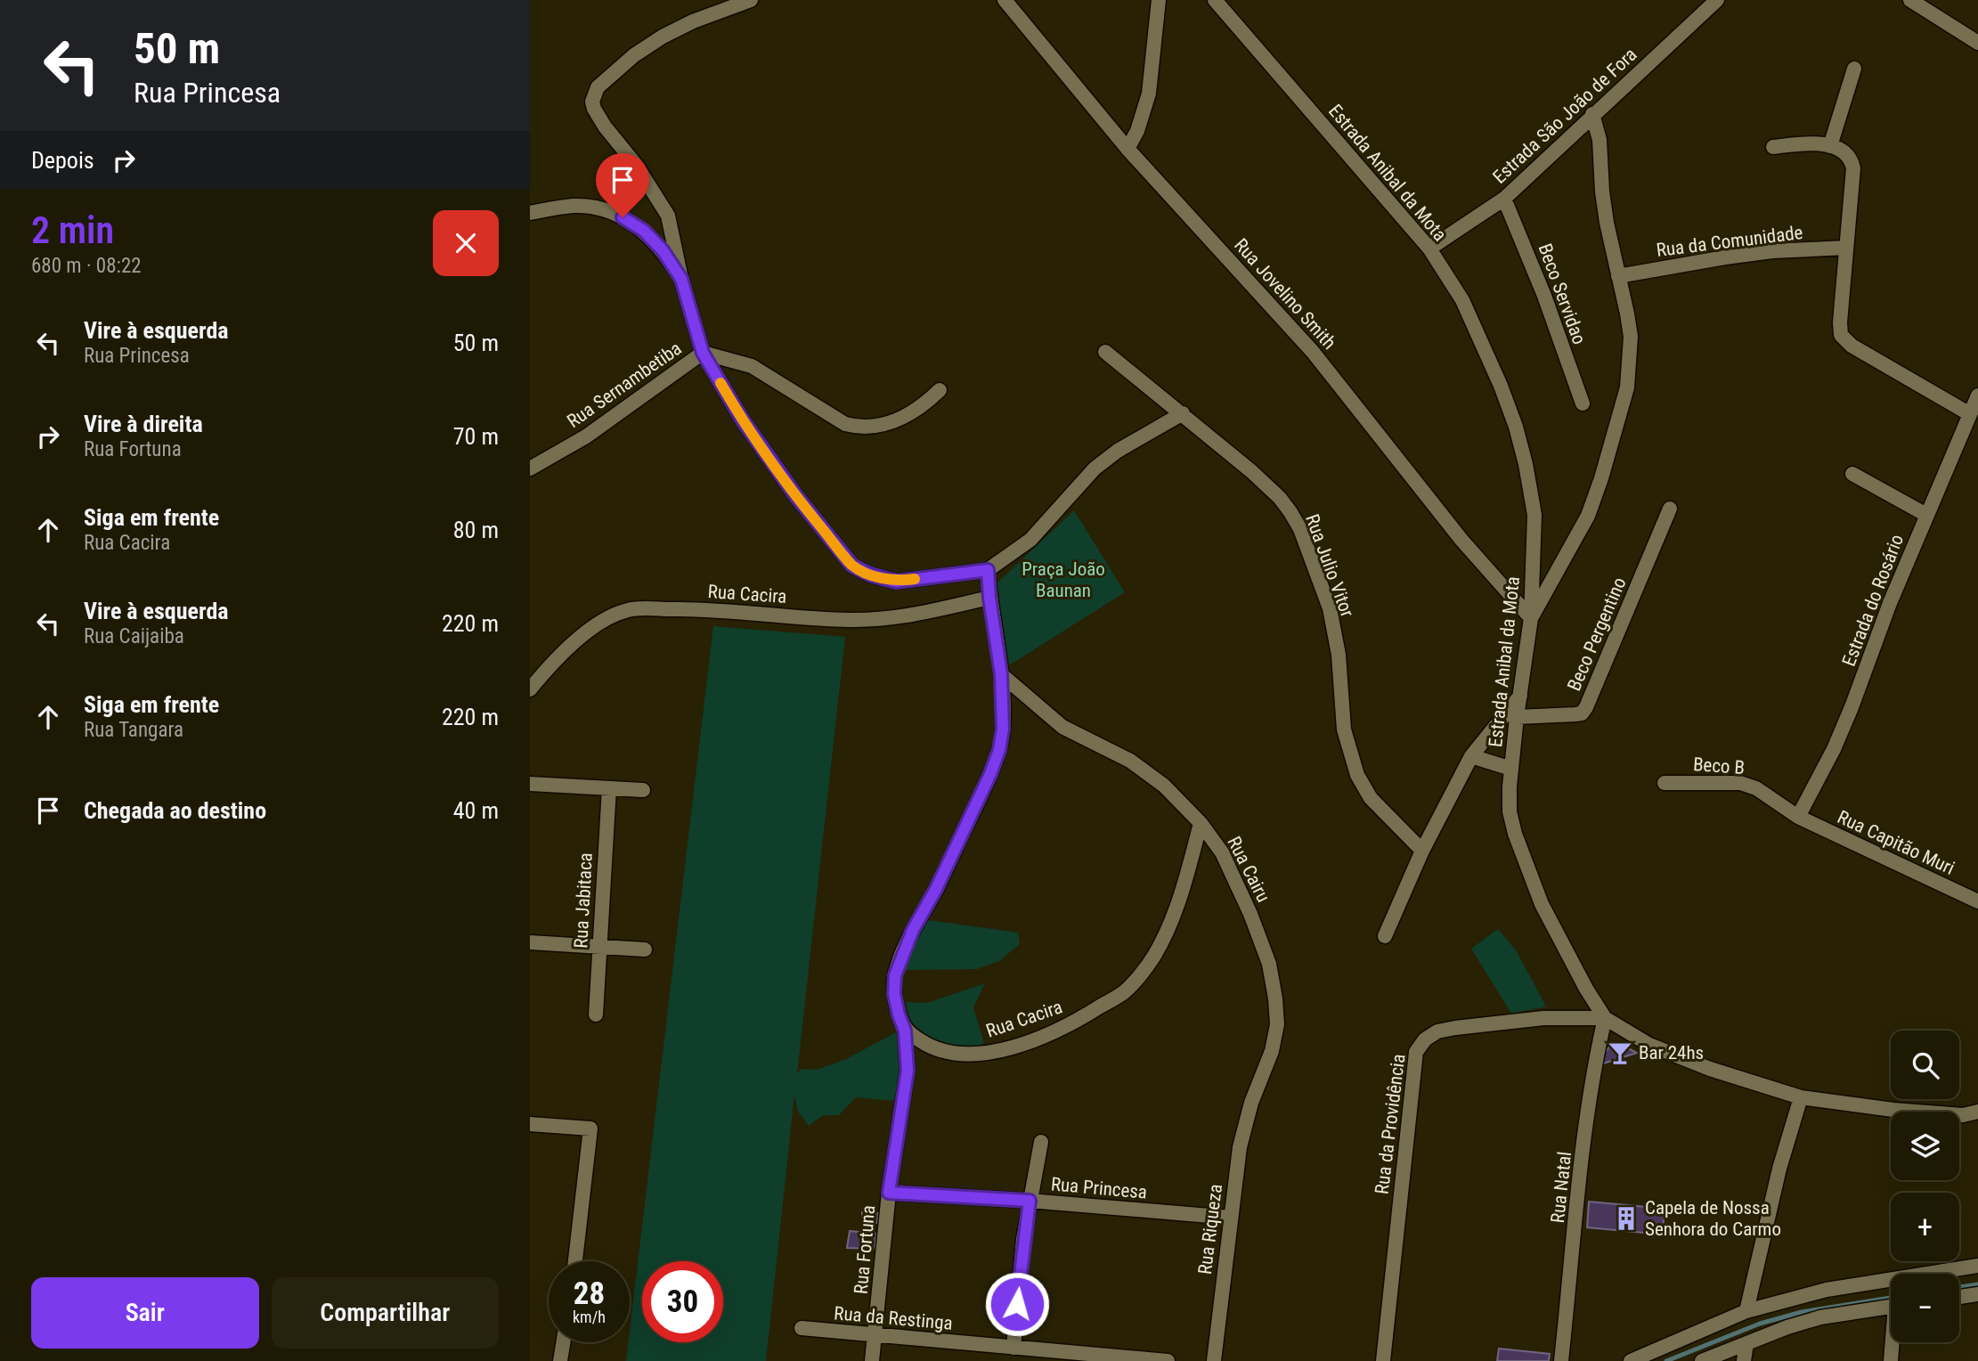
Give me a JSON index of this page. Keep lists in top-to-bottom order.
{
  "streets": {
    "street": [
      "Estrada São João de Fora",
      "Estrada Anibal da Mota",
      "Rua da Comunidade",
      "Rua Jovelino Smith",
      "Beco Servidao",
      "Rua Sernambetiba",
      "Rua Julio Vitor",
      "Rua Cacira",
      "Estrada do Rosário",
      "Beco Pergentino",
      "Beco B",
      "Rua Capitão Muri",
      "Rua Cairu",
      "Rua Jabitaca",
      "Rua da Providência",
      "Rua Natal",
      "Rua Princesa",
      "Rua Riqueza",
      "Rua Fortuna",
      "Rua da Restinga"
    ]
  },
  "crossings": [
    ["Estrada São João de Fora", "Estrada Anibal da Mota"],
    ["Estrada São João de Fora", "Beco Servidao"],
    ["Estrada Anibal da Mota", "Rua Jovelino Smith"],
    ["Estrada Anibal da Mota", "Beco Pergentino"],
    ["Estrada Anibal da Mota", "Rua da Providência"],
    ["Estrada Anibal da Mota", "Rua Natal"],
    ["Rua Cacira", "Rua Cairu"],
    ["Rua Cacira", "Rua Fortuna"],
    ["Estrada do Rosário", "Beco B"],
    ["Estrada do Rosário", "Rua Capitão Muri"],
    ["Beco B", "Rua Capitão Muri"],
    ["Rua Cairu", "Rua Riqueza"],
    ["Rua da Providência", "Rua Natal"],
    ["Rua Princesa", "Rua Riqueza"],
    ["Rua Princesa", "Rua Fortuna"],
    ["Rua Fortuna", "Rua da Restinga"]
  ],
  "parks": ["Praça João Baunan"],
  "places": {
    "bar": ["Bar 24hs"],
    "building": ["Capela de Nossa Senhora do Carmo"]
  },
  "page": {
    "turn": ["50 m", "Rua Princesa"],
    "then": "Depois",
    "heading": ["2 min", "680 m · 08:22"],
    "list": [
      {
        "name": "Vire à esquerda",
        "note": "Rua Princesa",
        "value": "50 m"
      },
      {
        "name": "Vire à direita",
        "note": "Rua Fortuna",
        "value": "70 m"
      },
      {
        "name": "Siga em frente",
        "note": "Rua Cacira",
        "value": "80 m"
      },
      {
        "name": "Vire à esquerda",
        "note": "Rua Caijaiba",
        "value": "220 m"
      },
      {
        "name": "Siga em frente",
        "note": "Rua Tangara",
        "value": "220 m"
      },
      {
        "name": "Chegada ao destino",
        "value": "40 m"
      }
    ],
    "map_buttons": ["+", "−"],
    "speed": "28 km/h",
    "limit": "30",
    "buttons": ["Sair", "Compartilhar"]
  }
}
